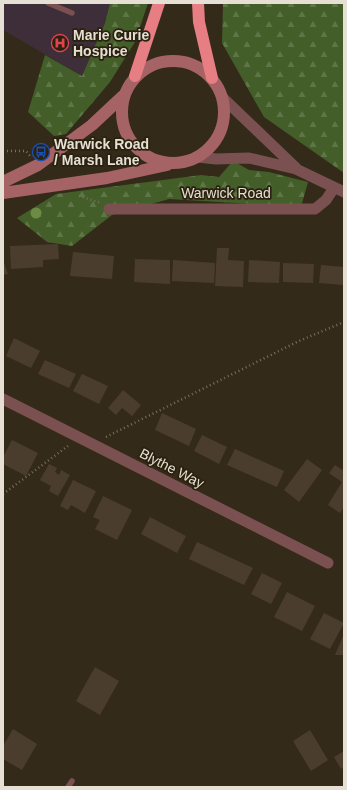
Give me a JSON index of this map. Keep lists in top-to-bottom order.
{
  "streets": {
    "street": ["Warwick Road", "Blythe Way"]
  },
  "places": {
    "hospital": ["Marie Curie Hospice"],
    "bus stop": ["Warwick Road / Marsh Lane"]
  }
}
